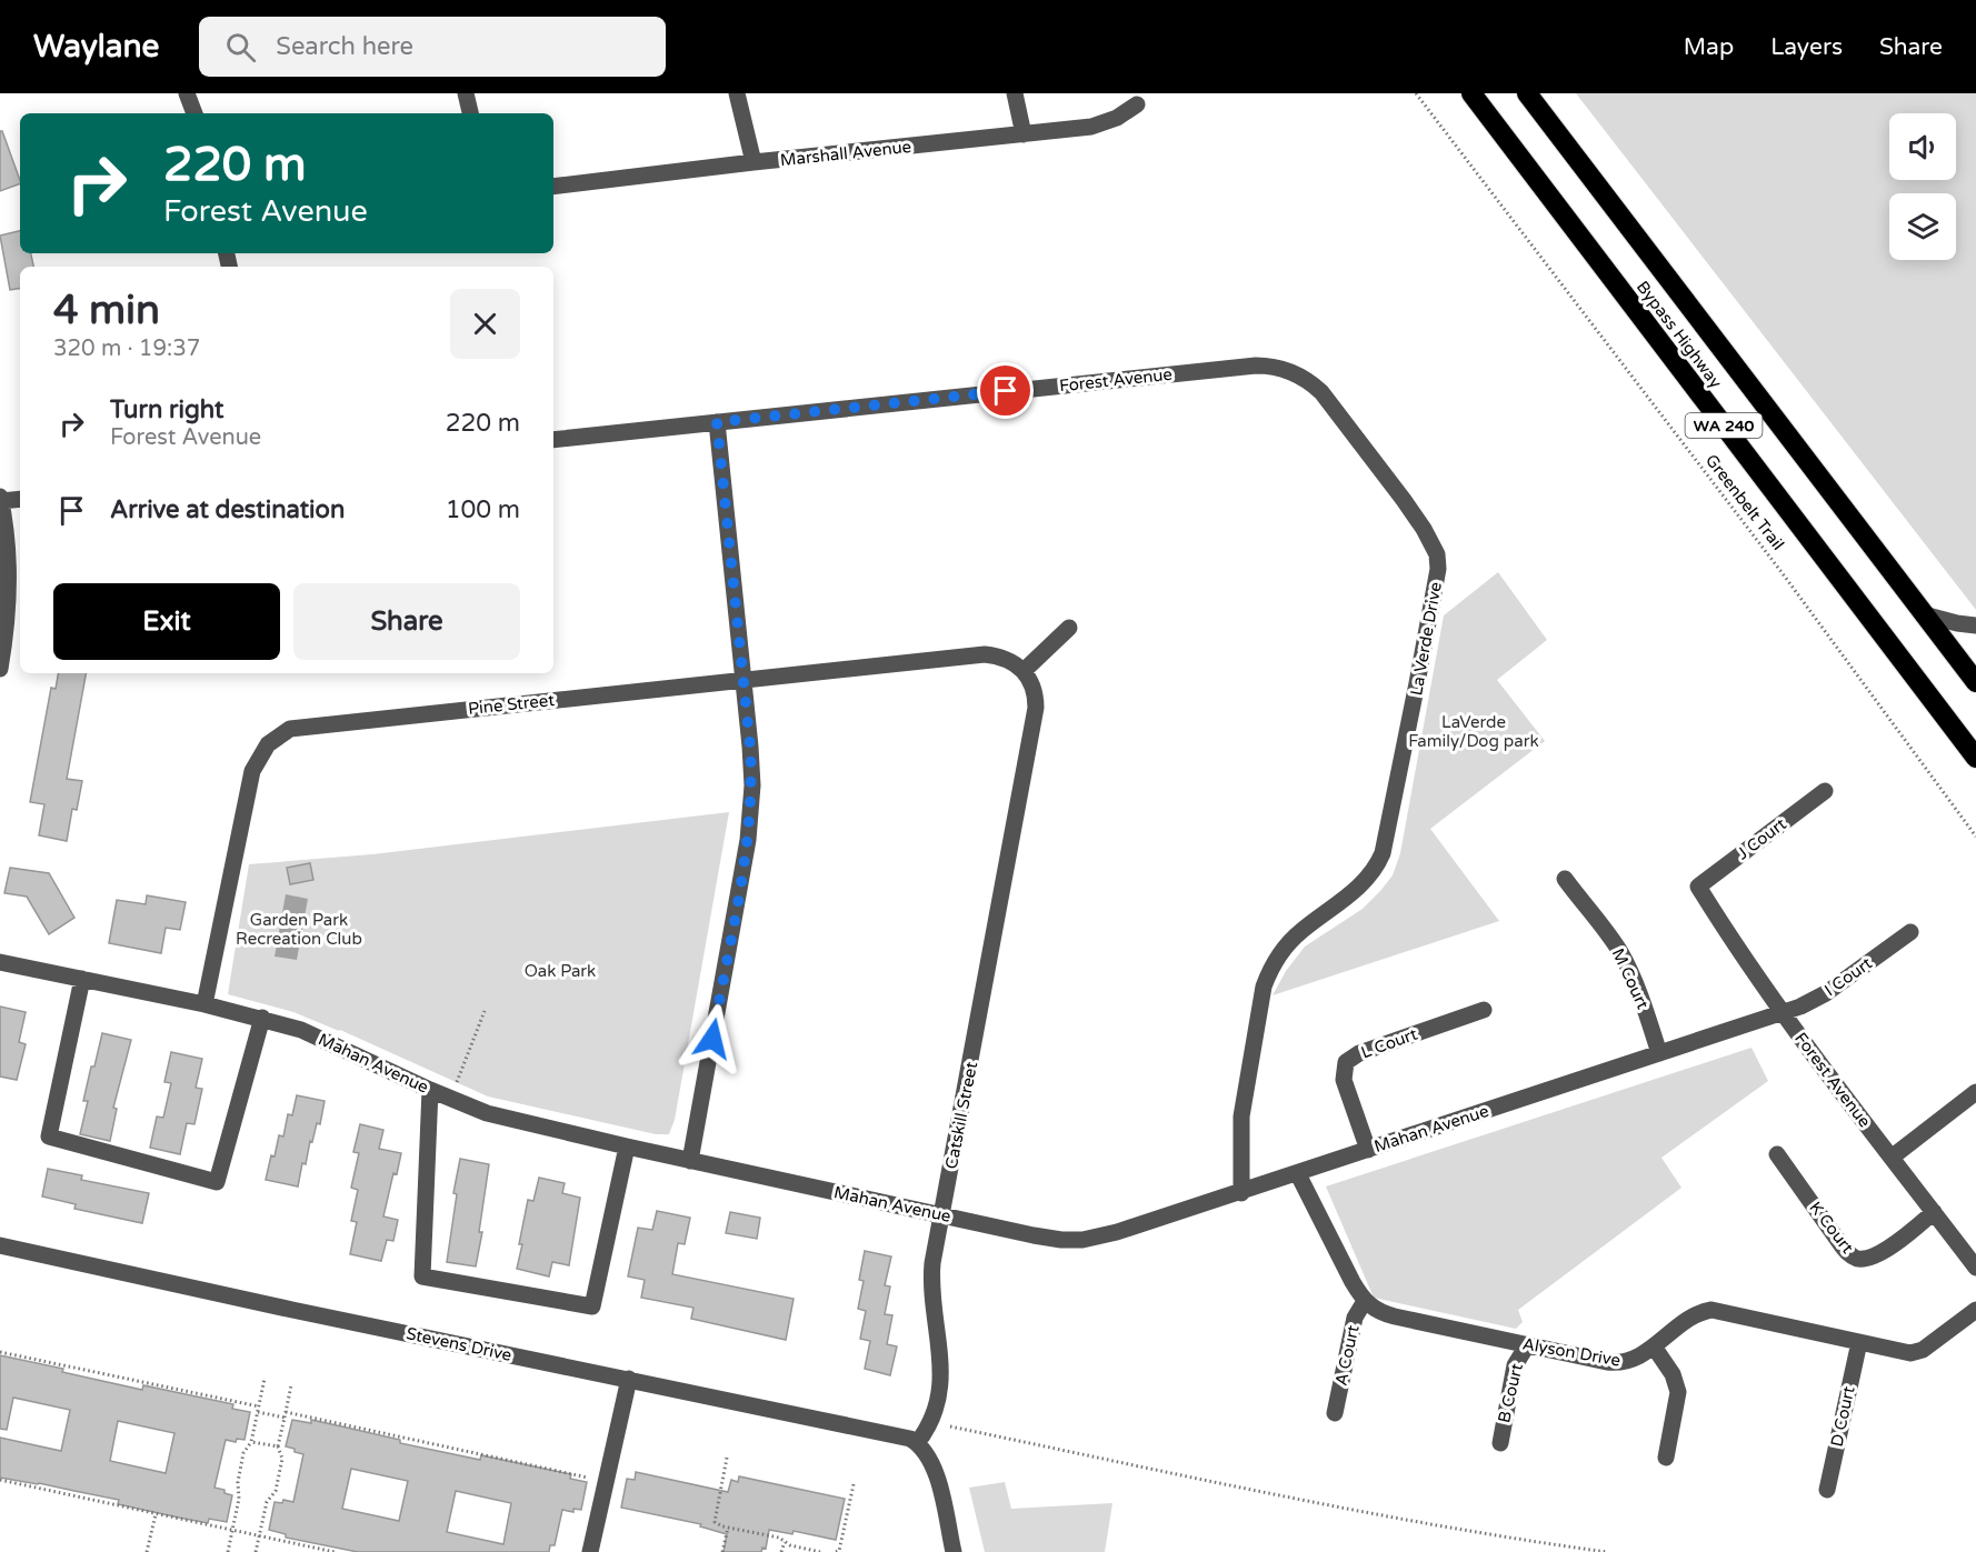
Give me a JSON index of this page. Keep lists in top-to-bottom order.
{
  "streets": {
    "highway": ["Bypass Highway", "WA 240"],
    "street": [
      "Marshall Avenue",
      "Forest Avenue",
      "La Verde Drive",
      "Pine Street",
      "J Court",
      "I Court",
      "M Court",
      "L Court",
      "Mahan Avenue",
      "Catskill Street",
      "K Court",
      "Stevens Drive",
      "Alyson Drive",
      "A Court",
      "B Court",
      "D Court"
    ],
    "path": ["Greenbelt Trail"]
  },
  "crossings": [
    ["Forest Avenue", "La Verde Drive"],
    ["Forest Avenue", "J Court"],
    ["Forest Avenue", "I Court"],
    ["Forest Avenue", "Mahan Avenue"],
    ["Forest Avenue", "K Court"],
    ["La Verde Drive", "Mahan Avenue"],
    ["Pine Street", "Mahan Avenue"],
    ["Pine Street", "Catskill Street"],
    ["I Court", "Mahan Avenue"],
    ["M Court", "Mahan Avenue"],
    ["L Court", "Mahan Avenue"],
    ["Mahan Avenue", "Catskill Street"],
    ["Catskill Street", "Stevens Drive"],
    ["Alyson Drive", "A Court"],
    ["Alyson Drive", "B Court"],
    ["Alyson Drive", "D Court"]
  ],
  "parks": ["LaVerde Family/Dog park", "Garden Park Recreation Club", "Oak Park"],
  "page": {
    "header": "Waylane",
    "search": "Search here",
    "nav": ["Map", "Layers", "Share"],
    "turn": ["220 m", "Forest Avenue"],
    "heading": ["4 min", "320 m · 19:37"],
    "list": [
      {
        "name": "Turn right",
        "note": "Forest Avenue",
        "value": "220 m"
      },
      {
        "name": "Arrive at destination",
        "value": "100 m"
      }
    ],
    "buttons": ["Exit", "Share"]
  }
}
